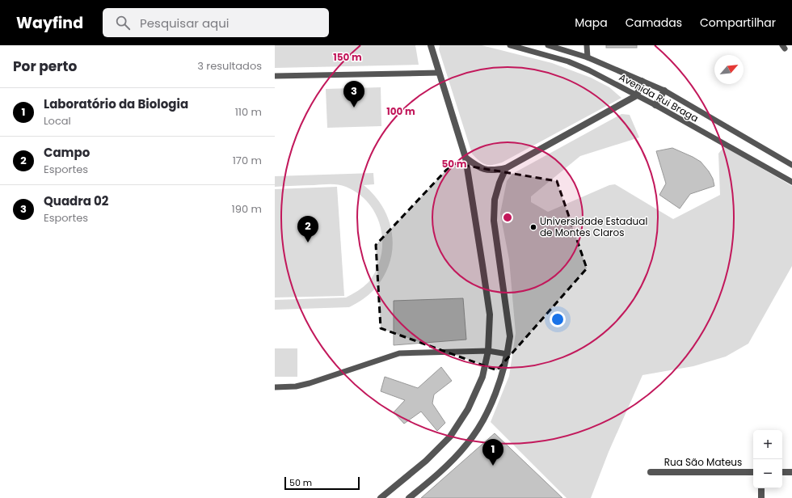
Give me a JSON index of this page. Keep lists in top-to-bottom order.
{
  "streets": {
    "street": ["Rua São Mateus"],
    "lane": ["Avenida Rui Braga"]
  },
  "places": ["Universidade Estadual de Montes Claros"],
  "scale_bar": "50 m",
  "north": "top right",
  "page": {
    "header": "Wayfind",
    "search": "Pesquisar aqui",
    "nav": ["Mapa", "Camadas", "Compartilhar"],
    "heading": ["Por perto", "3 resultados"],
    "pins": ["3", "2", "1"],
    "list": [
      {
        "mark": "1",
        "name": "Laboratório da Biologia",
        "note": "Local",
        "value": "110 m"
      },
      {
        "mark": "2",
        "name": "Campo",
        "note": "Esportes",
        "value": "170 m"
      },
      {
        "mark": "3",
        "name": "Quadra 02",
        "note": "Esportes",
        "value": "190 m"
      }
    ],
    "map_buttons": ["+", "−"],
    "scale": "50 m"
  },
  "rings": ["150 m", "100 m", "50 m"]
}
